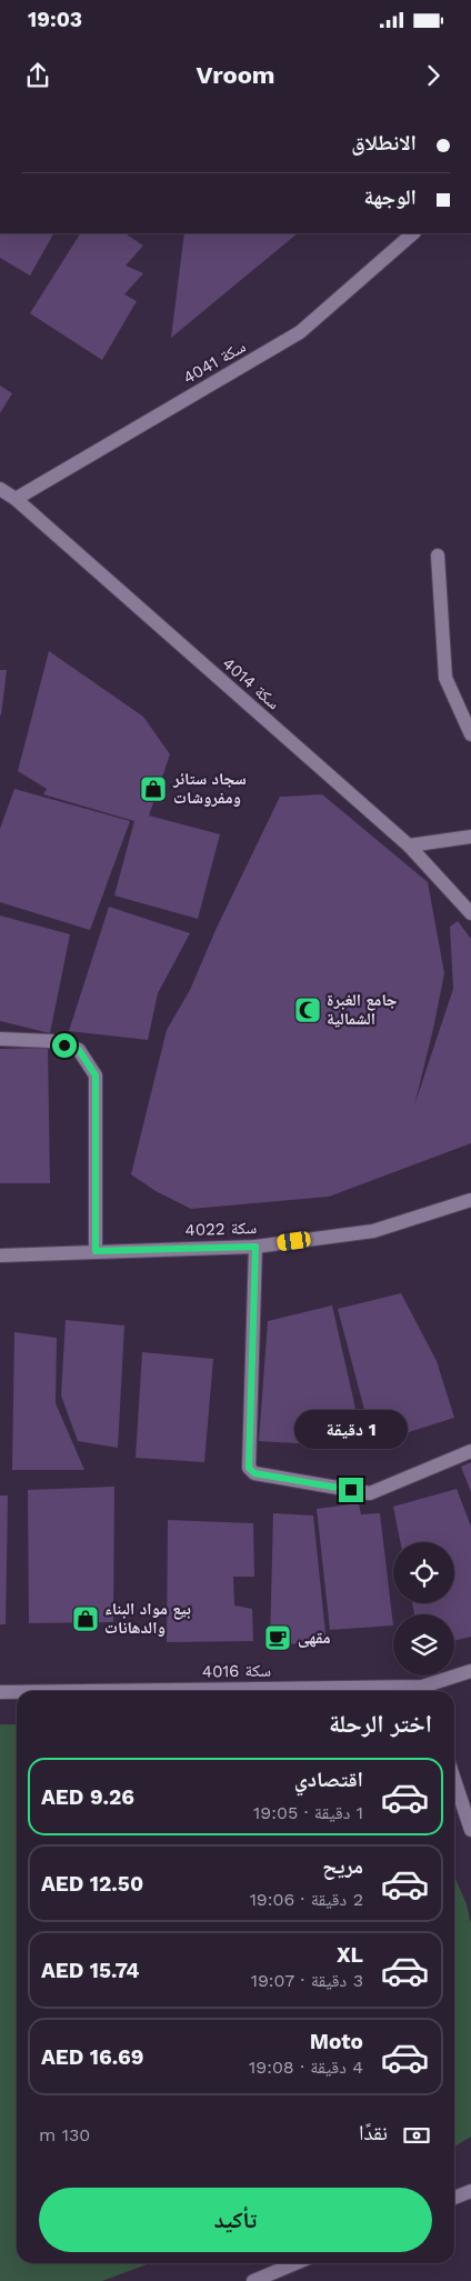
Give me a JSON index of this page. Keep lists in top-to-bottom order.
{
  "streets": {
    "street": [
      "سكة 4041",
      "سكة 4014",
      "سكة 4022",
      "سكة 4016"
    ]
  },
  "crossings": [
    ["سكة 4041", "سكة 4014"]
  ],
  "places": {
    "shop": ["سجاد ستائر ومفروشات", "بيع مواد البناء والدهانات"],
    "mosque": ["جامع الغبرة الشمالية"],
    "cafe": ["مقهى"]
  },
  "page": {
    "status": "19:03",
    "header": "Vroom",
    "banner": ["الانطلاق", "الوجهة"],
    "bubble": "1 دقيقة",
    "heading": "اختر الرحلة",
    "list": [
      {
        "name": "اقتصادي",
        "note": "1 دقيقة · 19:05",
        "value": "AED 9.26"
      },
      {
        "name": "مريح",
        "note": "2 دقيقة · 19:06",
        "value": "AED 12.50"
      },
      {
        "name": "XL",
        "note": "3 دقيقة · 19:07",
        "value": "AED 15.74"
      },
      {
        "name": "Moto",
        "note": "4 دقيقة · 19:08",
        "value": "AED 16.69"
      }
    ],
    "pay": ["نقدًا", "130 m"],
    "buttons": "تأكيد"
  }
}
